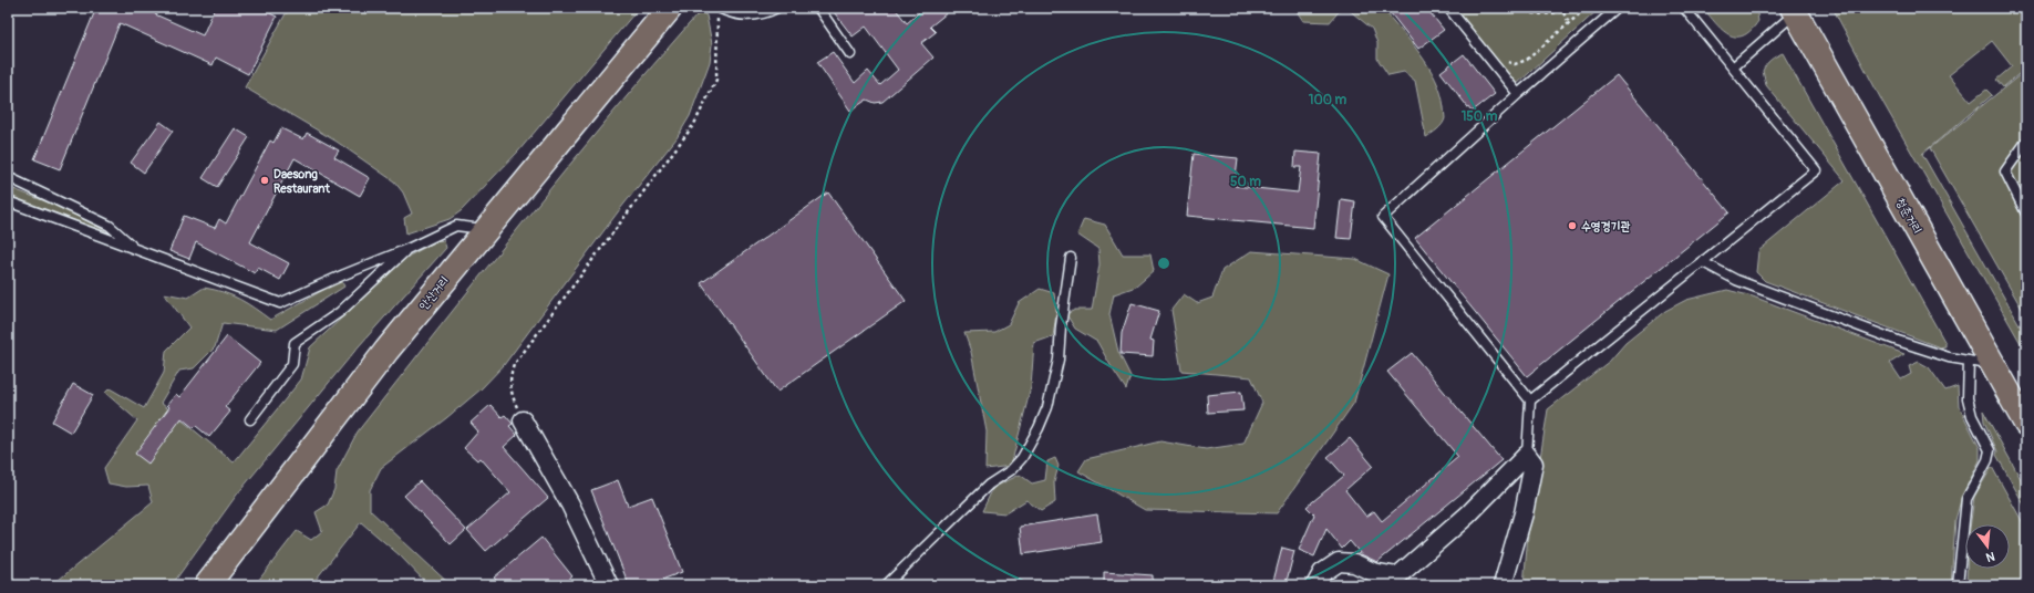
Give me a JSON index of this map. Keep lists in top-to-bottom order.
{
  "streets": {
    "main road": ["청춘거리", "안산거리"]
  },
  "places": ["Daesong Restaurant", "수영경기관"],
  "north": "bottom",
  "rings": ["100 m", "150 m", "50 m"]
}
